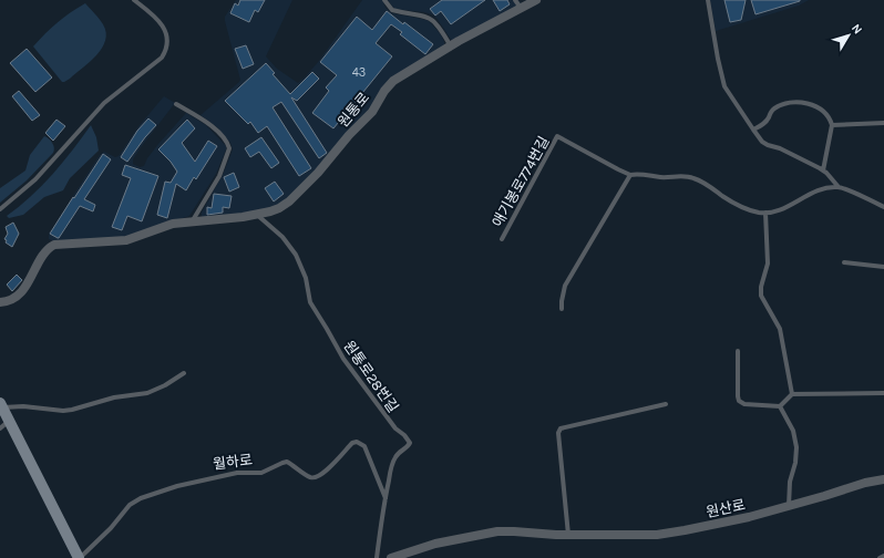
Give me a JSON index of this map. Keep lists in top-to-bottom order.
{
  "streets": {
    "street": ["원통로", "월하로", "원산로"],
    "lane": ["애기봉로774번길", "원통로28번길"]
  },
  "crossings": [
    ["원통로", "원통로28번길"],
    ["원통로28번길", "월하로"]
  ],
  "house_numbers": ["43"],
  "north": "top right"
}
